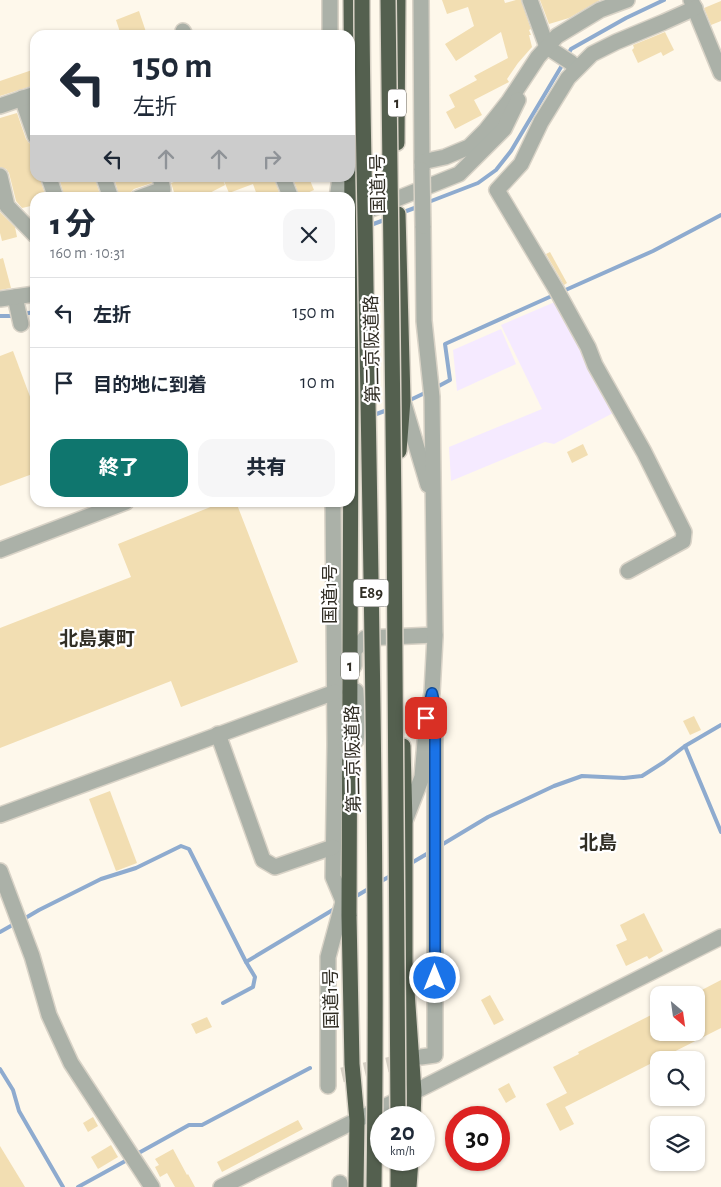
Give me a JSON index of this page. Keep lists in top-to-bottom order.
{
  "streets": {
    "highway": [
      "1",
      "国道1号",
      "第二京阪道路",
      "E89"
    ]
  },
  "crossings": [
    ["国道1号", "第二京阪道路"]
  ],
  "districts": ["北島東町", "北島"],
  "north": "bottom right",
  "page": {
    "turn": ["150 m", "左折"],
    "heading": ["1 分", "160 m · 10:31"],
    "list": [
      {
        "name": "左折",
        "value": "150 m"
      },
      {
        "name": "目的地に到着",
        "value": "10 m"
      }
    ],
    "buttons": ["終了", "共有"],
    "speed": "20 km/h",
    "limit": "30"
  }
}
